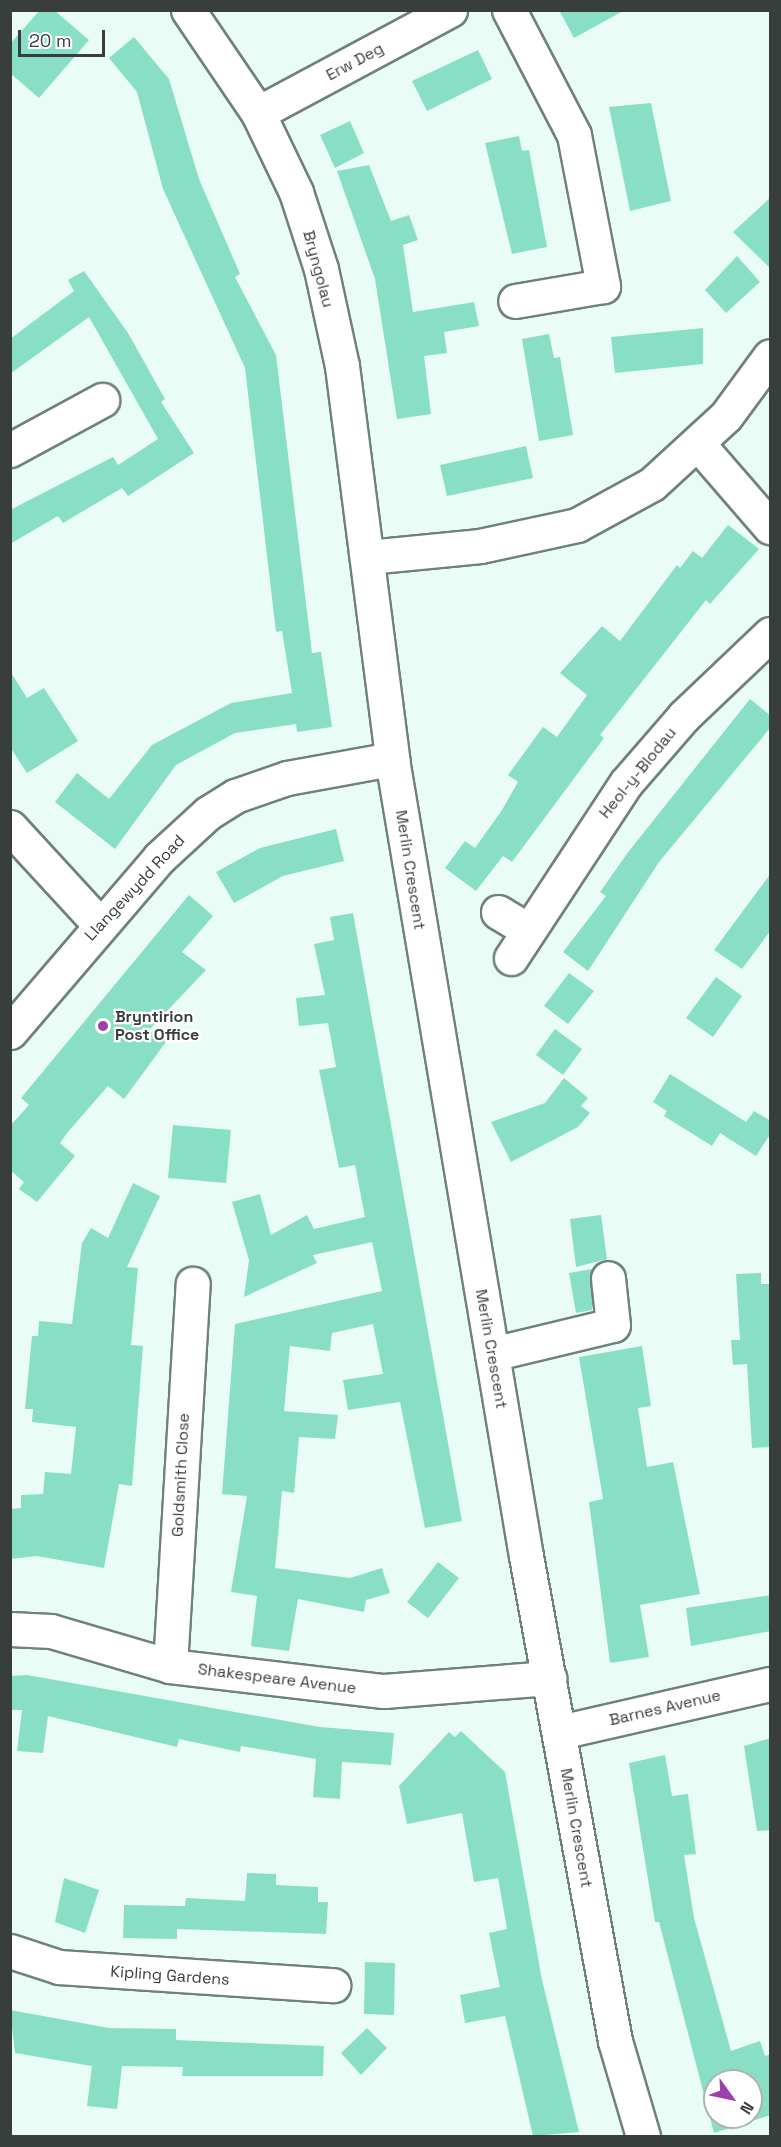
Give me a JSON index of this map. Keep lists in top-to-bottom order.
{
  "streets": {
    "street": [
      "Erw Deg",
      "Bryngolau",
      "Heol-y-Blodau",
      "Merlin Crescent",
      "Llangewydd Road",
      "Goldsmith Close",
      "Shakespeare Avenue",
      "Barnes Avenue",
      "Kipling Gardens"
    ]
  },
  "crossings": [
    ["Erw Deg", "Bryngolau"],
    ["Bryngolau", "Merlin Crescent"],
    ["Merlin Crescent", "Llangewydd Road"],
    ["Merlin Crescent", "Shakespeare Avenue"],
    ["Merlin Crescent", "Barnes Avenue"],
    ["Goldsmith Close", "Shakespeare Avenue"]
  ],
  "places": ["Bryntirion Post Office"],
  "scale_bar": "20 m",
  "north": "bottom right"
}
